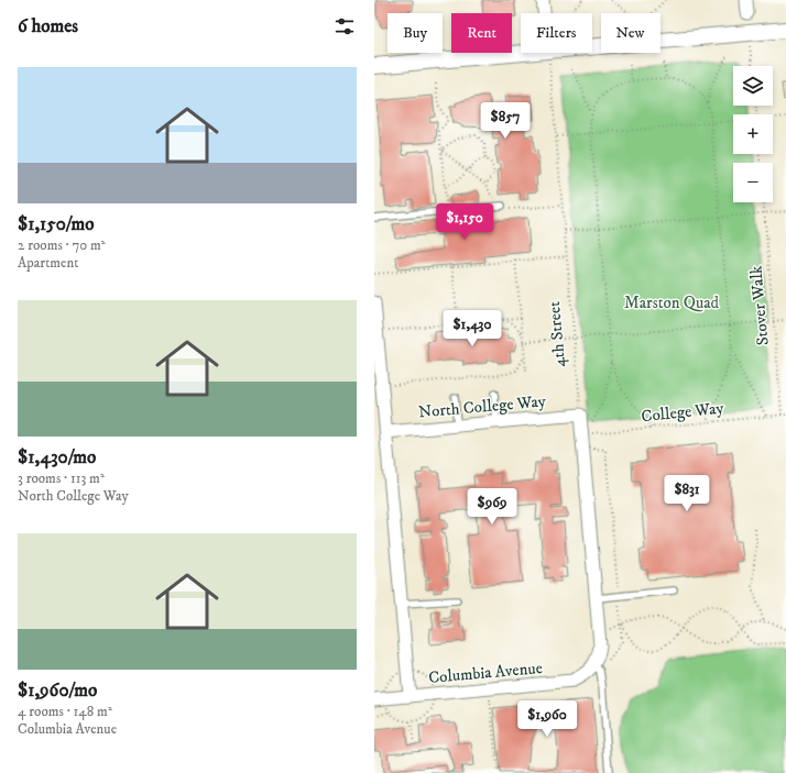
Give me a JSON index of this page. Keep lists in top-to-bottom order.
{
  "streets": {
    "street": ["North College Way", "Columbia Avenue"],
    "path": ["Stover Walk", "4th Street", "College Way"]
  },
  "crossings": [
    ["Stover Walk", "College Way"],
    ["4th Street", "North College Way"]
  ],
  "parks": ["Marston Quad"],
  "page": {
    "heading": "6 homes",
    "chip": [
      "Buy",
      "Rent",
      "Filters",
      "New"
    ],
    "list": [
      {
        "name": "$1,150/mo",
        "note": "2 rooms · 70 m² · Apartment"
      },
      {
        "name": "$1,430/mo",
        "note": "3 rooms · 113 m² · North College Way"
      },
      {
        "name": "$1,960/mo",
        "note": "4 rooms · 148 m² · Columbia Avenue"
      }
    ],
    "map_buttons": ["+", "−"],
    "price": [
      "$857",
      "$1,150",
      "$1,430",
      "$831",
      "$969",
      "$1,960"
    ]
  }
}
